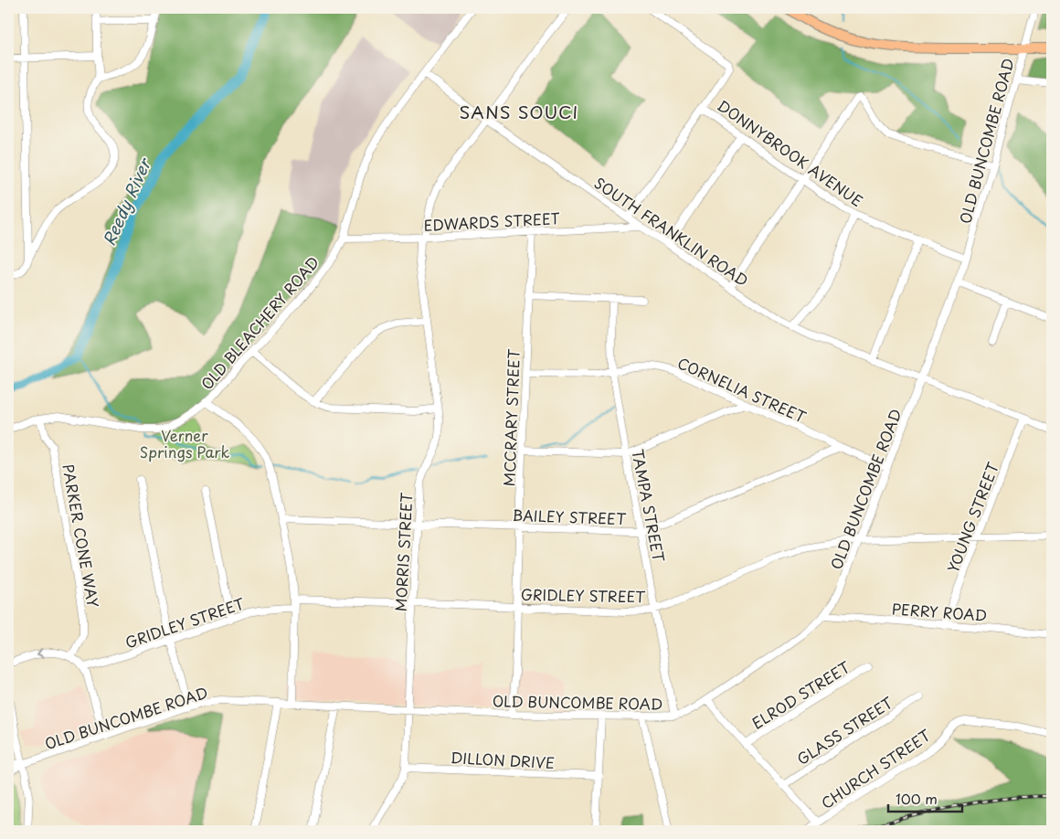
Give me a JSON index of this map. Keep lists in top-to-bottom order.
{
  "streets": {
    "street": [
      "OLD BUNCOMBE ROAD",
      "DONNYBROOK AVENUE",
      "EDWARDS STREET",
      "SOUTH FRANKLIN ROAD",
      "OLD BLEACHERY ROAD",
      "CORNELIA STREET",
      "MCCRARY STREET",
      "TAMPA STREET",
      "BAILEY STREET",
      "YOUNG STREET",
      "PARKER CONE WAY",
      "MORRIS STREET",
      "GRIDLEY STREET",
      "PERRY ROAD",
      "ELROD STREET",
      "GLASS STREET",
      "DILLON DRIVE",
      "CHURCH STREET"
    ]
  },
  "crossings": [
    ["OLD BUNCOMBE ROAD", "DONNYBROOK AVENUE"],
    ["OLD BUNCOMBE ROAD", "SOUTH FRANKLIN ROAD"],
    ["OLD BUNCOMBE ROAD", "CORNELIA STREET"],
    ["OLD BUNCOMBE ROAD", "MCCRARY STREET"],
    ["OLD BUNCOMBE ROAD", "TAMPA STREET"],
    ["OLD BUNCOMBE ROAD", "MORRIS STREET"],
    ["OLD BUNCOMBE ROAD", "GRIDLEY STREET"],
    ["OLD BUNCOMBE ROAD", "PERRY ROAD"],
    ["EDWARDS STREET", "SOUTH FRANKLIN ROAD"],
    ["EDWARDS STREET", "OLD BLEACHERY ROAD"],
    ["EDWARDS STREET", "MCCRARY STREET"],
    ["EDWARDS STREET", "MORRIS STREET"],
    ["SOUTH FRANKLIN ROAD", "OLD BLEACHERY ROAD"],
    ["SOUTH FRANKLIN ROAD", "YOUNG STREET"],
    ["SOUTH FRANKLIN ROAD", "MORRIS STREET"],
    ["OLD BLEACHERY ROAD", "PARKER CONE WAY"],
    ["CORNELIA STREET", "MCCRARY STREET"],
    ["CORNELIA STREET", "TAMPA STREET"],
    ["CORNELIA STREET", "BAILEY STREET"],
    ["MCCRARY STREET", "BAILEY STREET"],
    ["MCCRARY STREET", "GRIDLEY STREET"],
    ["TAMPA STREET", "BAILEY STREET"],
    ["TAMPA STREET", "GRIDLEY STREET"],
    ["BAILEY STREET", "MORRIS STREET"],
    ["YOUNG STREET", "GRIDLEY STREET"],
    ["YOUNG STREET", "PERRY ROAD"],
    ["MORRIS STREET", "GRIDLEY STREET"],
    ["MORRIS STREET", "DILLON DRIVE"]
  ],
  "districts": ["SANS SOUCI"],
  "water": ["Reedy River"],
  "parks": ["Verner Springs Park"],
  "scale_bar": "100 m"
}
